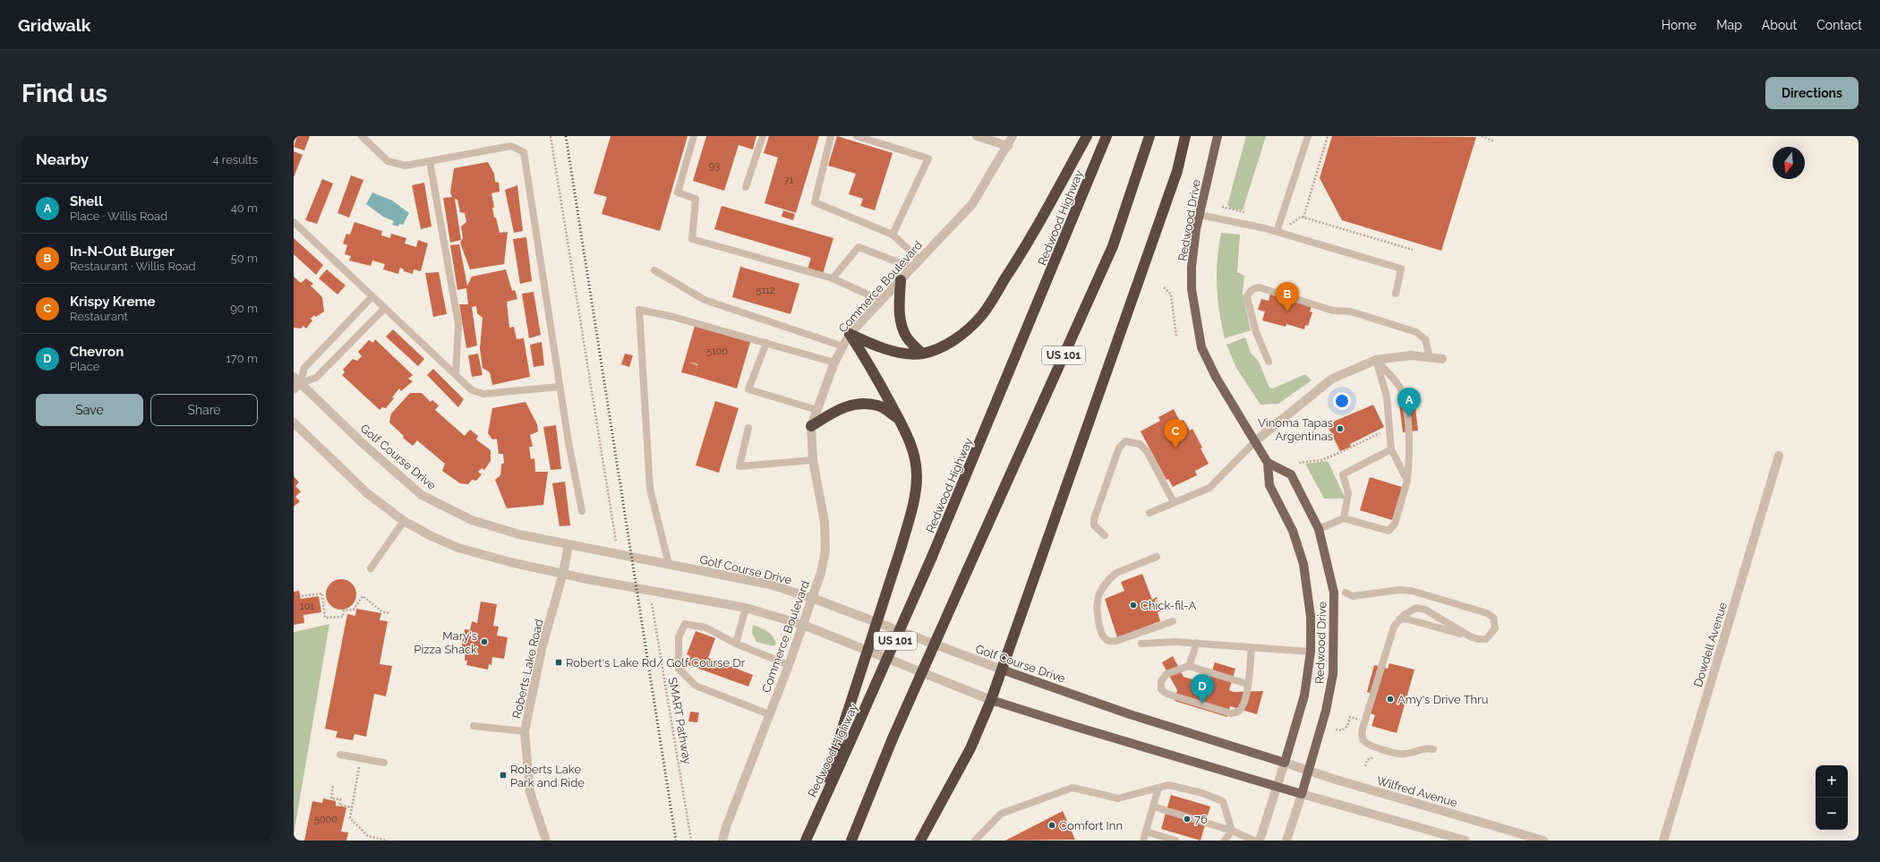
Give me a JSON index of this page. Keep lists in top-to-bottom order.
{
  "streets": {
    "highway": ["Redwood Highway", "US 101"],
    "main road": ["Redwood Drive", "Golf Course Drive"],
    "street": [
      "Commerce Boulevard",
      "Dowdell Avenue",
      "Roberts Lake Road",
      "Wilfred Avenue"
    ],
    "path": ["SMART Pathway"]
  },
  "crossings": [
    ["Redwood Drive", "Golf Course Drive"],
    ["Redwood Drive", "Wilfred Avenue"],
    ["Commerce Boulevard", "Golf Course Drive"],
    ["Golf Course Drive", "Roberts Lake Road"],
    ["Golf Course Drive", "Wilfred Avenue"]
  ],
  "places": {
    "other": [
      "Vinoma Tapas Argentinas",
      "Chick-fil-A",
      "Mary's Pizza Shack",
      "Amy's Drive Thru",
      "76",
      "Comfort Inn"
    ],
    "transit": ["Robert's Lake Rd/ Golf Course Dr", "Roberts Lake Park and Ride"]
  },
  "house_numbers": [
    "93",
    "71",
    "5112",
    "5100",
    "101",
    "5000"
  ],
  "north": "bottom",
  "page": {
    "header": "Gridwalk",
    "nav": [
      "Home",
      "Map",
      "About",
      "Contact"
    ],
    "buttons": [
      "Directions",
      ["Save", "Share"]
    ],
    "title": "Find us",
    "heading": ["Nearby", "4 results"],
    "list": [
      {
        "mark": "A",
        "name": "Shell",
        "note": "Place · Willis Road",
        "value": "40 m"
      },
      {
        "mark": "B",
        "name": "In-N-Out Burger",
        "note": "Restaurant · Willis Road",
        "value": "50 m"
      },
      {
        "mark": "C",
        "name": "Krispy Kreme",
        "note": "Restaurant",
        "value": "90 m"
      },
      {
        "mark": "D",
        "name": "Chevron",
        "note": "Place",
        "value": "170 m"
      }
    ],
    "pins": [
      "B",
      "A",
      "C",
      "D"
    ],
    "map_buttons": ["+", "−"]
  }
}
